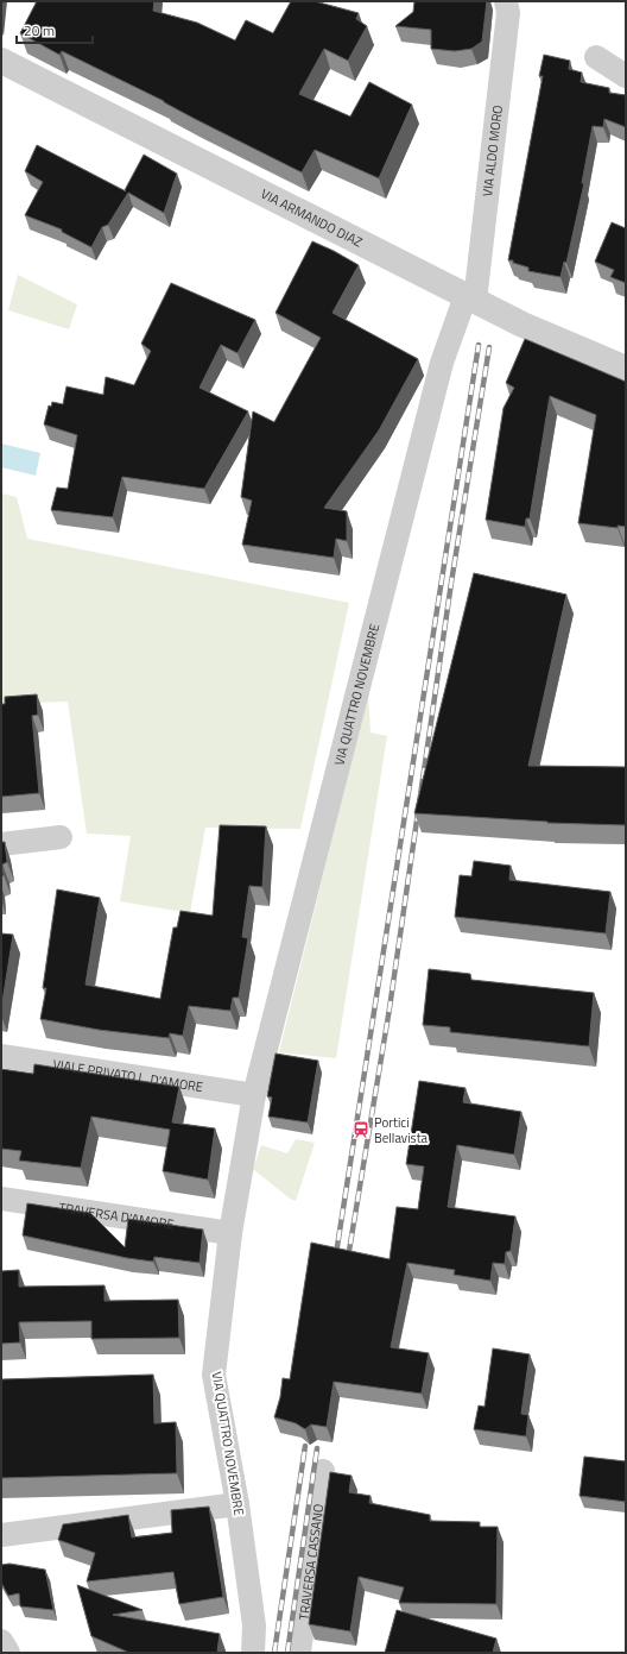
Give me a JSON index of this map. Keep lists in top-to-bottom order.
{
  "streets": {
    "street": [
      "VIA ALDO MORO",
      "VIA ARMANDO DIAZ",
      "VIA QUATTRO NOVEMBRE",
      "VIALE PRIVATO L. D'AMORE",
      "TRAVERSA D'AMORE",
      "TRAVERSA CASSANO"
    ]
  },
  "crossings": [
    ["VIA ALDO MORO", "VIA ARMANDO DIAZ"],
    ["VIA ALDO MORO", "VIA QUATTRO NOVEMBRE"],
    ["VIA ARMANDO DIAZ", "VIA QUATTRO NOVEMBRE"],
    ["VIA QUATTRO NOVEMBRE", "VIALE PRIVATO L. D'AMORE"],
    ["VIA QUATTRO NOVEMBRE", "TRAVERSA D'AMORE"]
  ],
  "places": {
    "station": ["Portici Bellavista"]
  },
  "scale_bar": "20 m"
}
